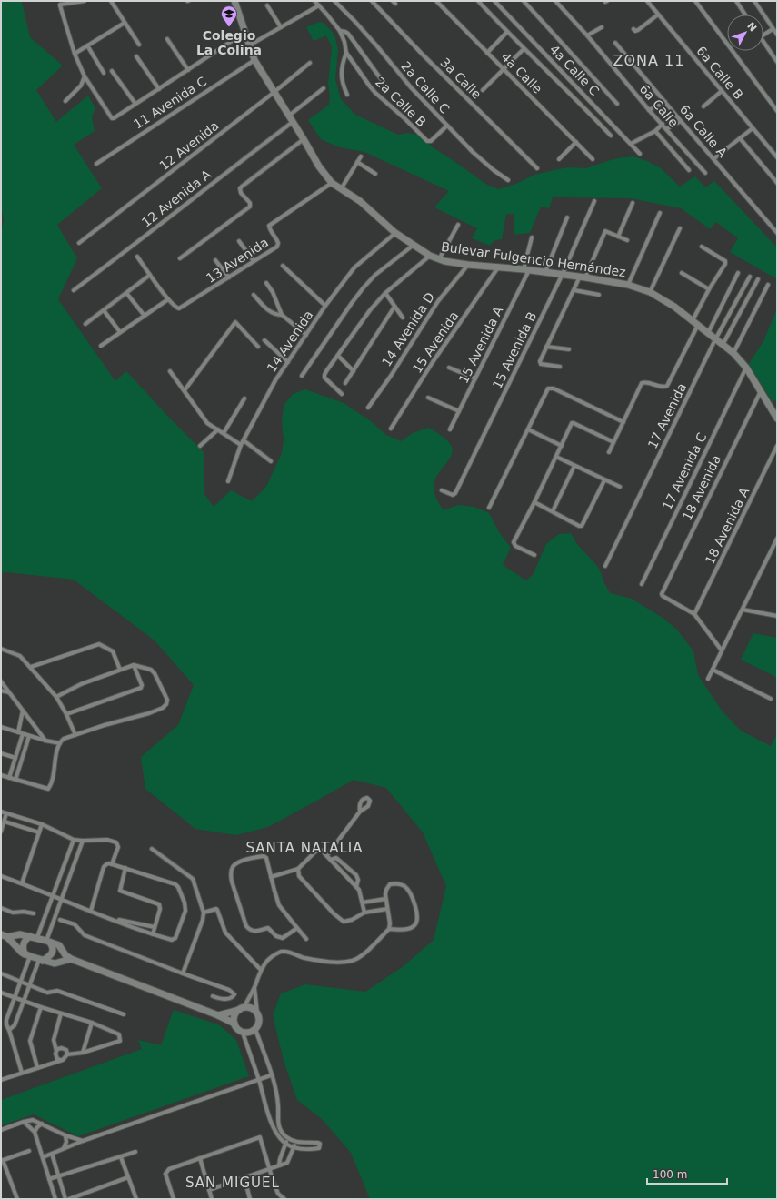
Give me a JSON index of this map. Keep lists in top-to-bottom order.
{
  "streets": {
    "street": [
      "4a Calle C",
      "4a Calle",
      "6a Calle B",
      "3a Calle",
      "2a Calle C",
      "2a Calle B",
      "11 Avenida C",
      "6a Calle",
      "6a Calle A",
      "12 Avenida",
      "12 Avenida A",
      "Bulevar Fulgencio Hernández",
      "13 Avenida",
      "14 Avenida D",
      "14 Avenida",
      "15 Avenida",
      "15 Avenida A",
      "15 Avenida B",
      "17 Avenida",
      "17 Avenida C",
      "18 Avenida",
      "18 Avenida A"
    ]
  },
  "crossings": [
    ["2a Calle C", "2a Calle B"],
    ["11 Avenida C", "Bulevar Fulgencio Hernández"],
    ["12 Avenida", "Bulevar Fulgencio Hernández"],
    ["12 Avenida A", "Bulevar Fulgencio Hernández"],
    ["Bulevar Fulgencio Hernández", "13 Avenida"],
    ["Bulevar Fulgencio Hernández", "14 Avenida D"],
    ["Bulevar Fulgencio Hernández", "14 Avenida"],
    ["Bulevar Fulgencio Hernández", "15 Avenida"],
    ["Bulevar Fulgencio Hernández", "15 Avenida A"],
    ["Bulevar Fulgencio Hernández", "15 Avenida B"],
    ["Bulevar Fulgencio Hernández", "17 Avenida"],
    ["Bulevar Fulgencio Hernández", "17 Avenida C"],
    ["Bulevar Fulgencio Hernández", "18 Avenida"],
    ["18 Avenida", "18 Avenida A"]
  ],
  "districts": ["ZONA 11", "SANTA NATALIA", "SAN MIGUEL"],
  "places": {
    "school or university": ["Colegio La Colina"]
  },
  "scale_bar": "100 m",
  "north": "top right"
}
